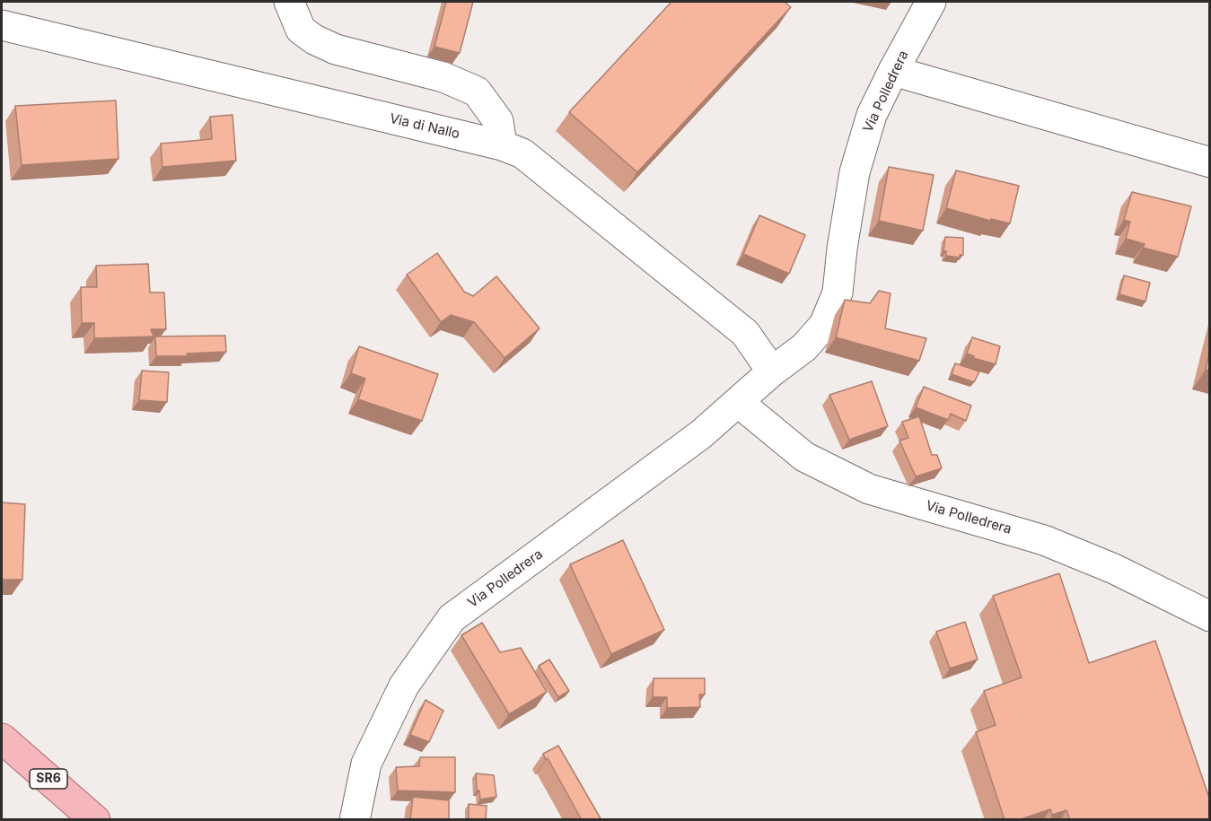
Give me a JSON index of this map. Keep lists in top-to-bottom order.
{
  "streets": {
    "main road": ["SR6"],
    "street": ["Via Polledrera", "Via di Nallo"]
  },
  "crossings": [
    ["Via Polledrera", "Via di Nallo"]
  ]
}
